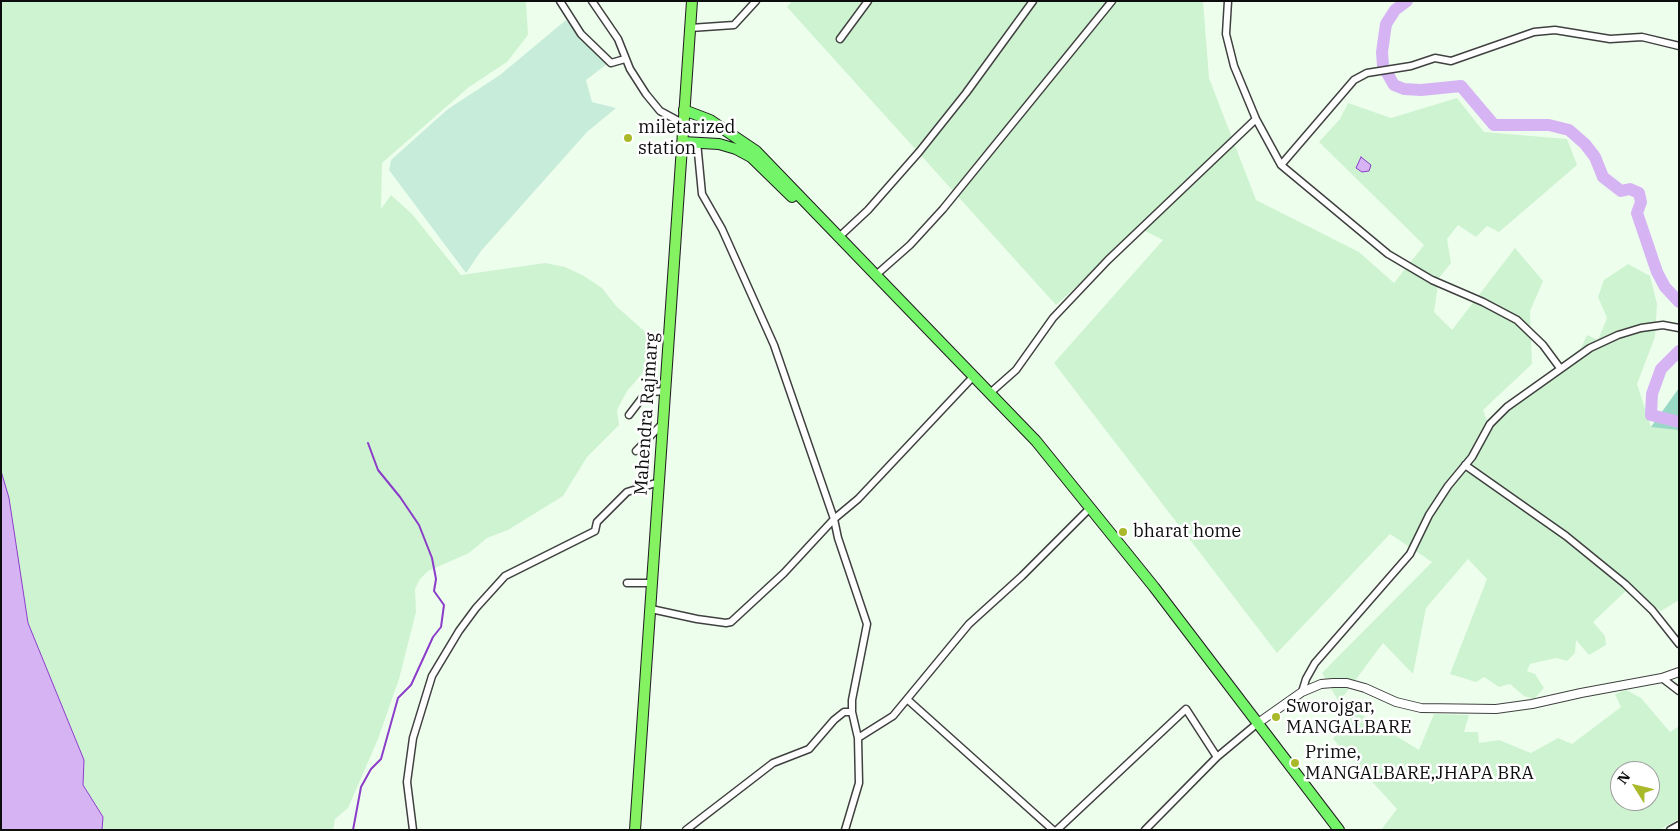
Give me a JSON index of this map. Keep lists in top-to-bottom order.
{
  "streets": {
    "highway": ["Mahendra Rajmarg"]
  },
  "places": [
    "miletarized station",
    "bharat home",
    "Sworojgar, MANGALBARE",
    "Prime, MANGALBARE,JHAPA BRA"
  ],
  "north": "top left"
}
